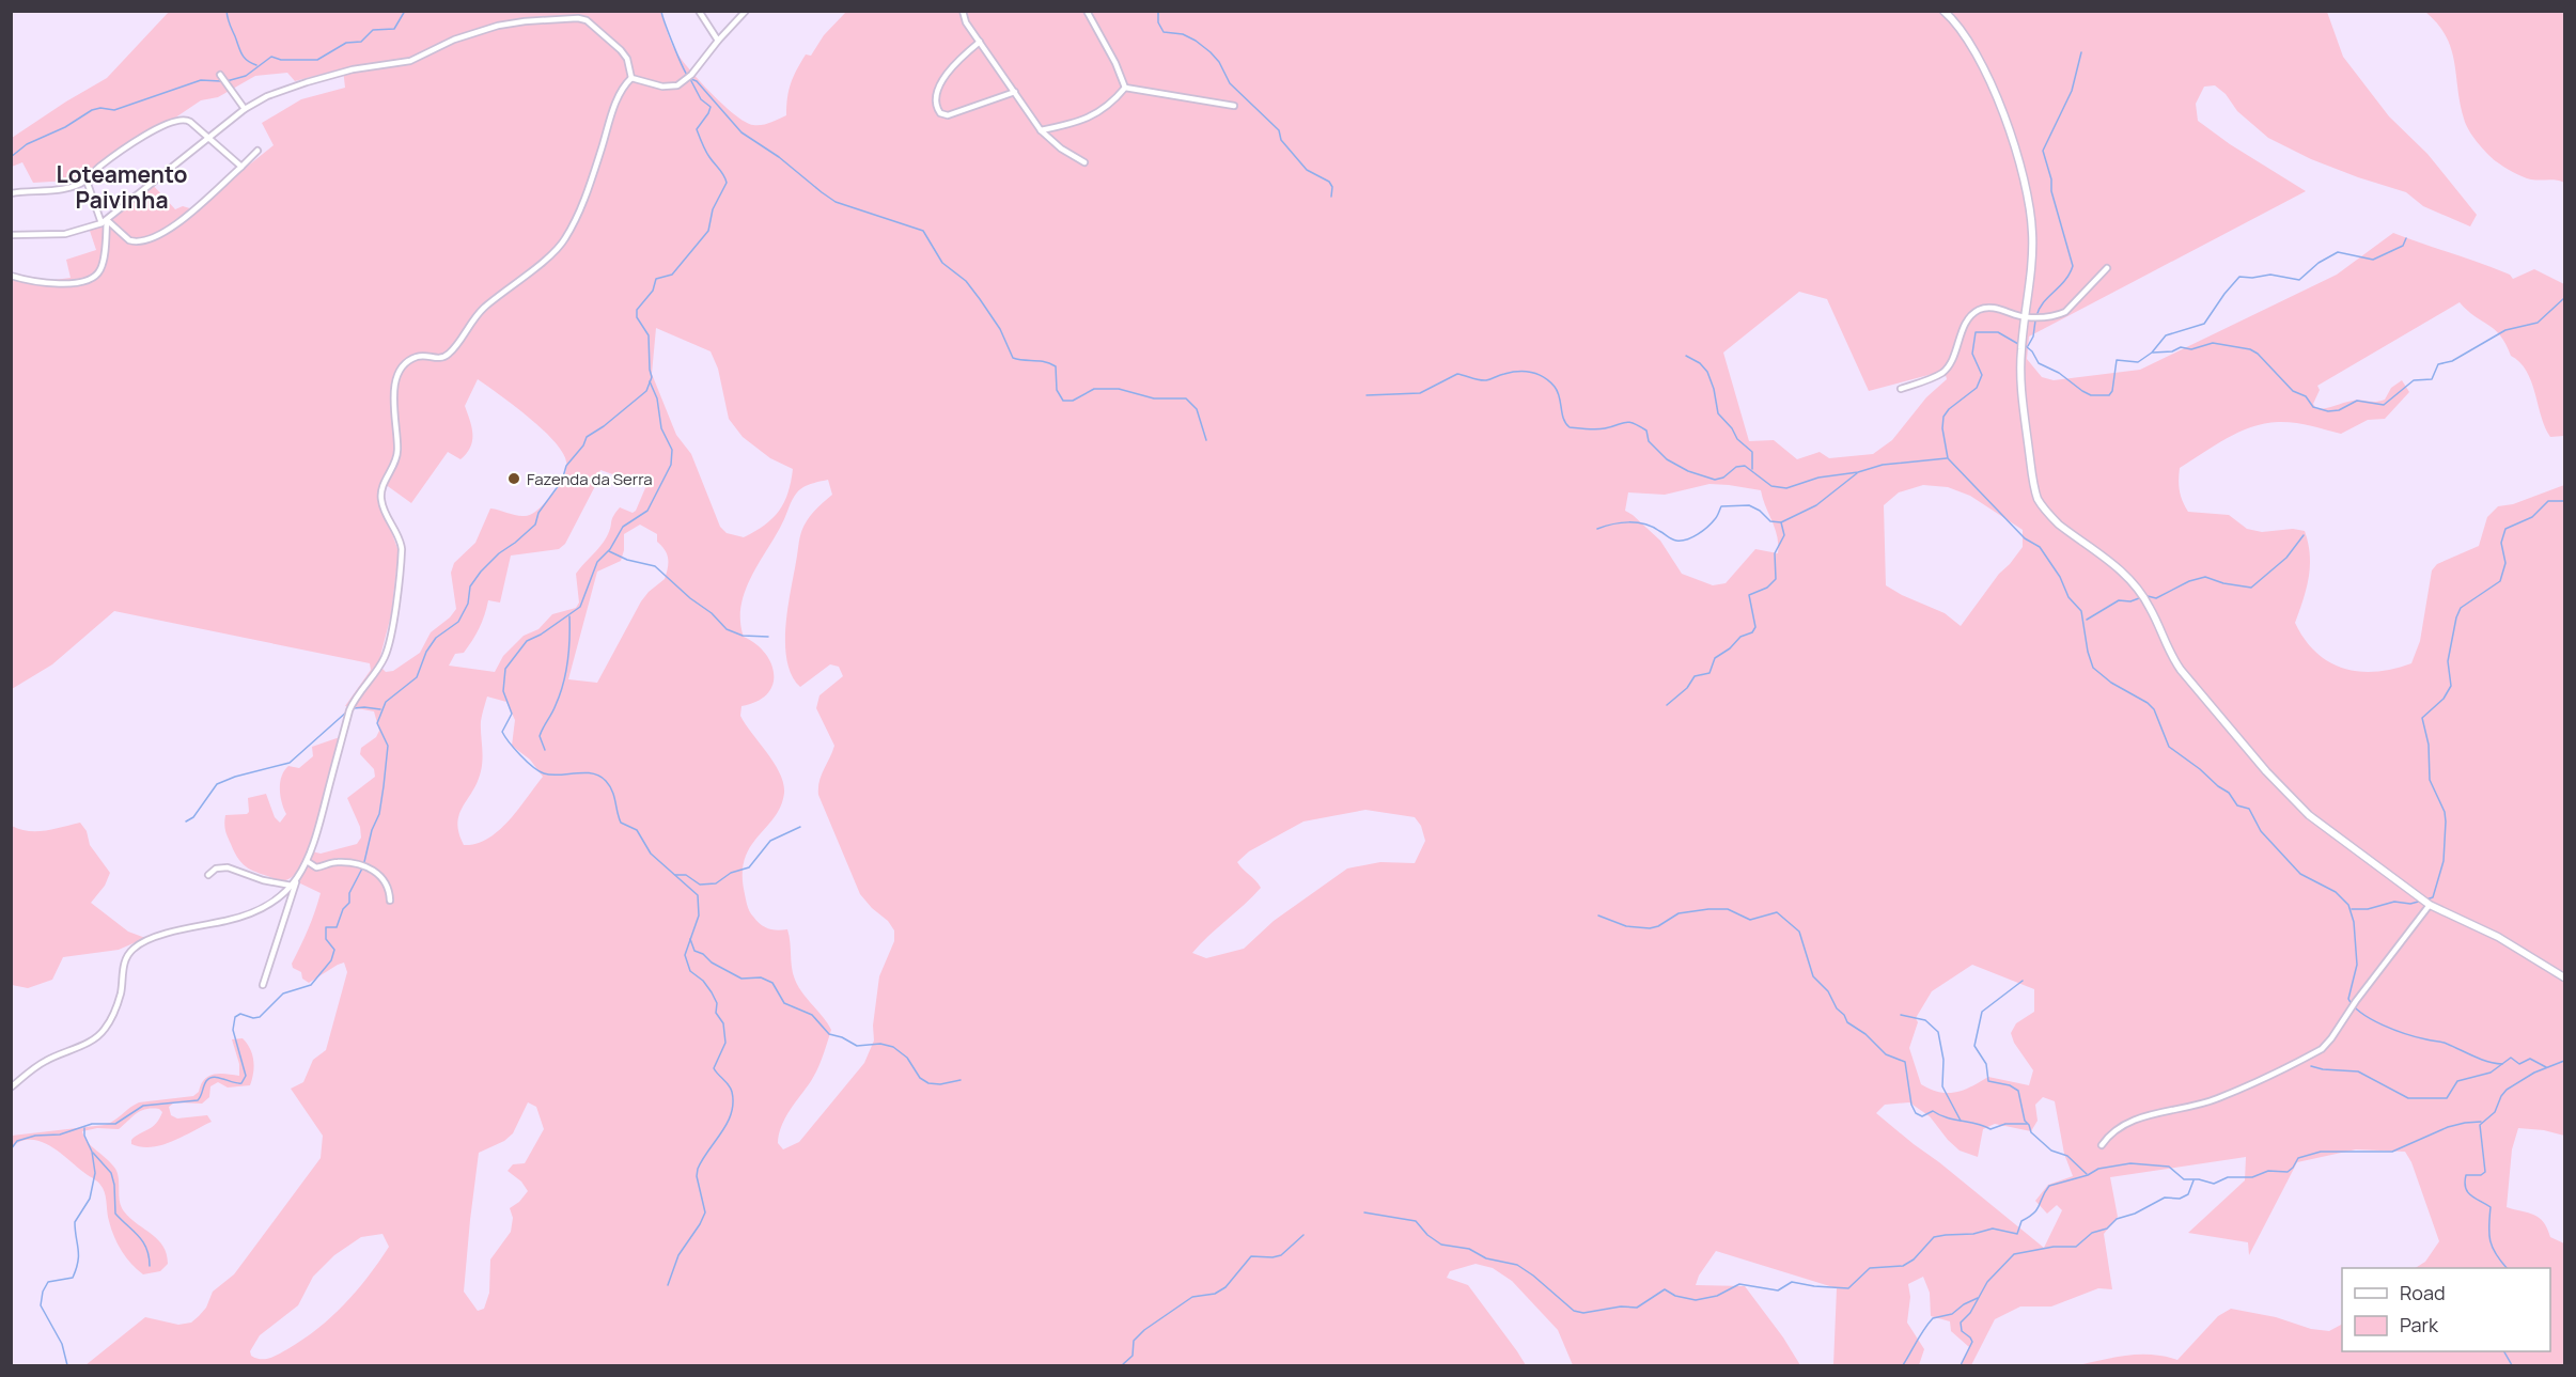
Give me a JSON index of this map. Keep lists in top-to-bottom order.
{
  "districts": ["Loteamento Paivinha"],
  "places": ["Fazenda da Serra"],
  "legend": ["Road", "Park"]
}
